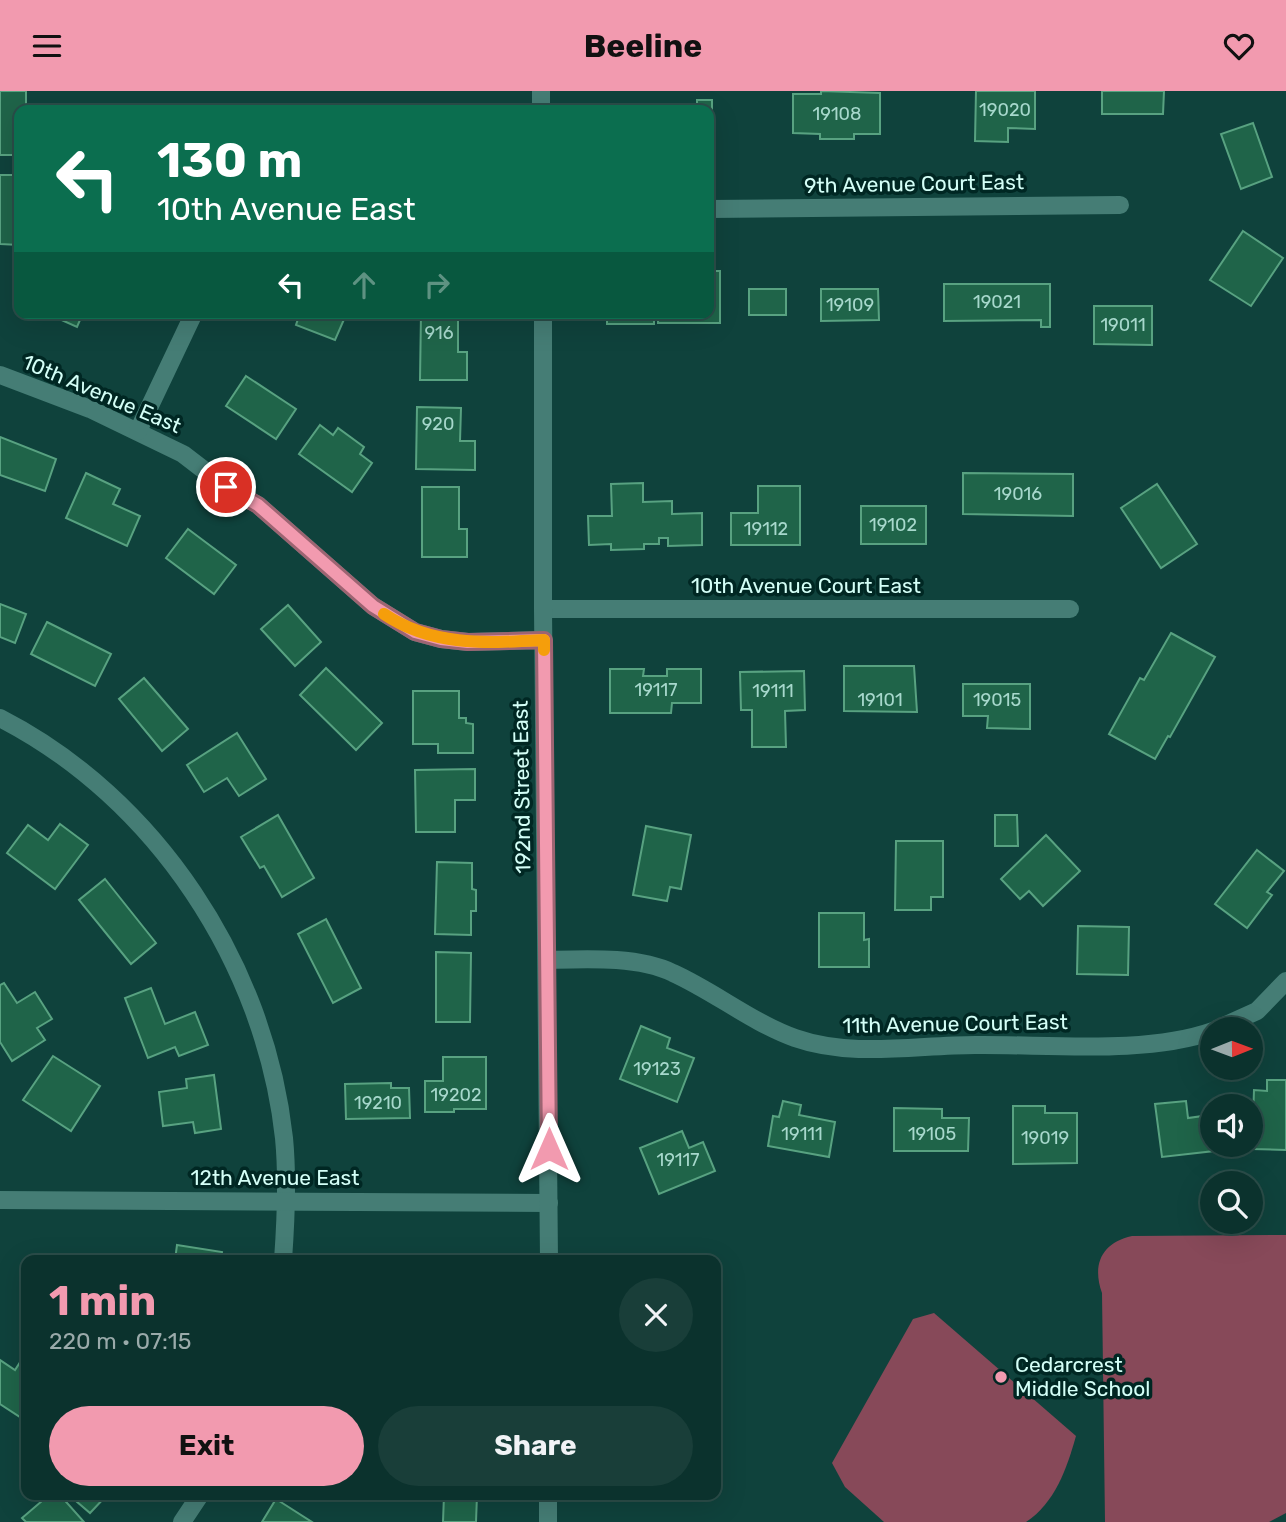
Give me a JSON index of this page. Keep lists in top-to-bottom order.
{
  "streets": {
    "street": [
      "9th Avenue Court East",
      "10th Avenue East",
      "10th Avenue Court East",
      "192nd Street East",
      "11th Avenue Court East",
      "12th Avenue East"
    ]
  },
  "crossings": [
    ["10th Avenue East", "192nd Street East"],
    ["10th Avenue Court East", "192nd Street East"],
    ["192nd Street East", "11th Avenue Court East"],
    ["192nd Street East", "12th Avenue East"]
  ],
  "places": ["Cedarcrest Middle School"],
  "house_numbers": [
    "19020",
    "19108",
    "19021",
    "19109",
    "19011",
    "916",
    "920",
    "19016",
    "19102",
    "19112",
    "19117",
    "19111",
    "19101",
    "19015",
    "19123",
    "19202",
    "19210",
    "19111",
    "19105",
    "19019",
    "19117"
  ],
  "north": "right",
  "page": {
    "header": "Beeline",
    "turn": ["130 m", "10th Avenue East"],
    "heading": ["1 min", "220 m · 07:15"],
    "buttons": ["Exit", "Share"]
  }
}
